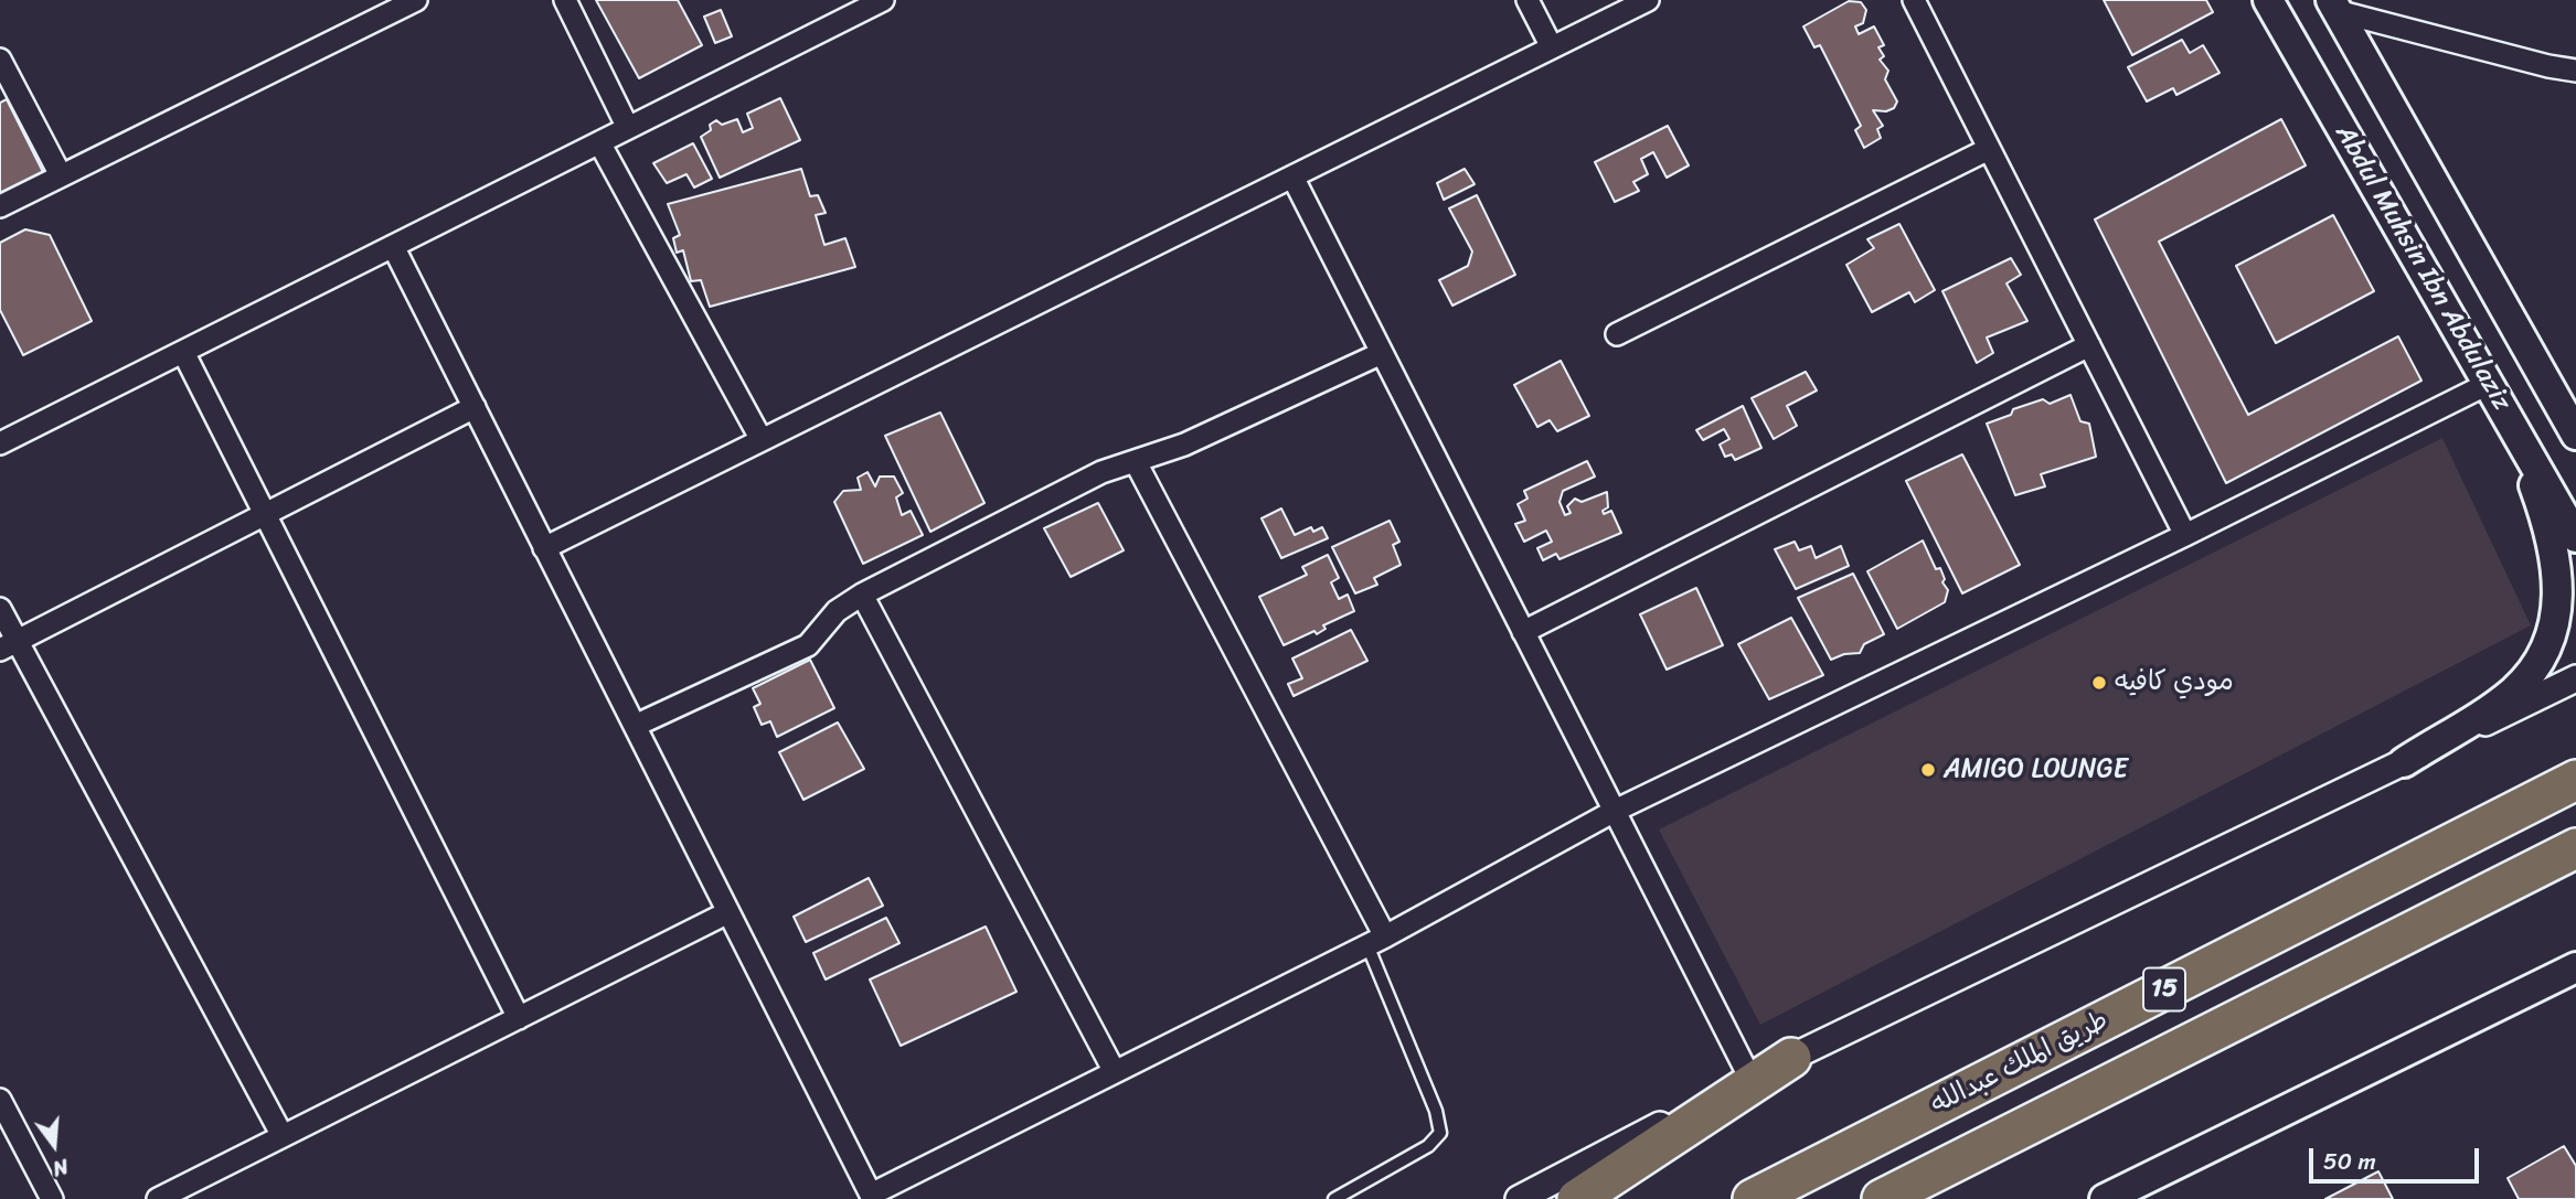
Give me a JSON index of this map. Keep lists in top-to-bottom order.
{
  "streets": {
    "highway": ["15", "طريق الملك عبدالله"],
    "main road": ["Abdul Muhsin Ibn Abdulaziz"]
  },
  "places": ["مودي كافيه", "AMIGO LOUNGE"],
  "scale_bar": "50 m",
  "north": "bottom"
}
